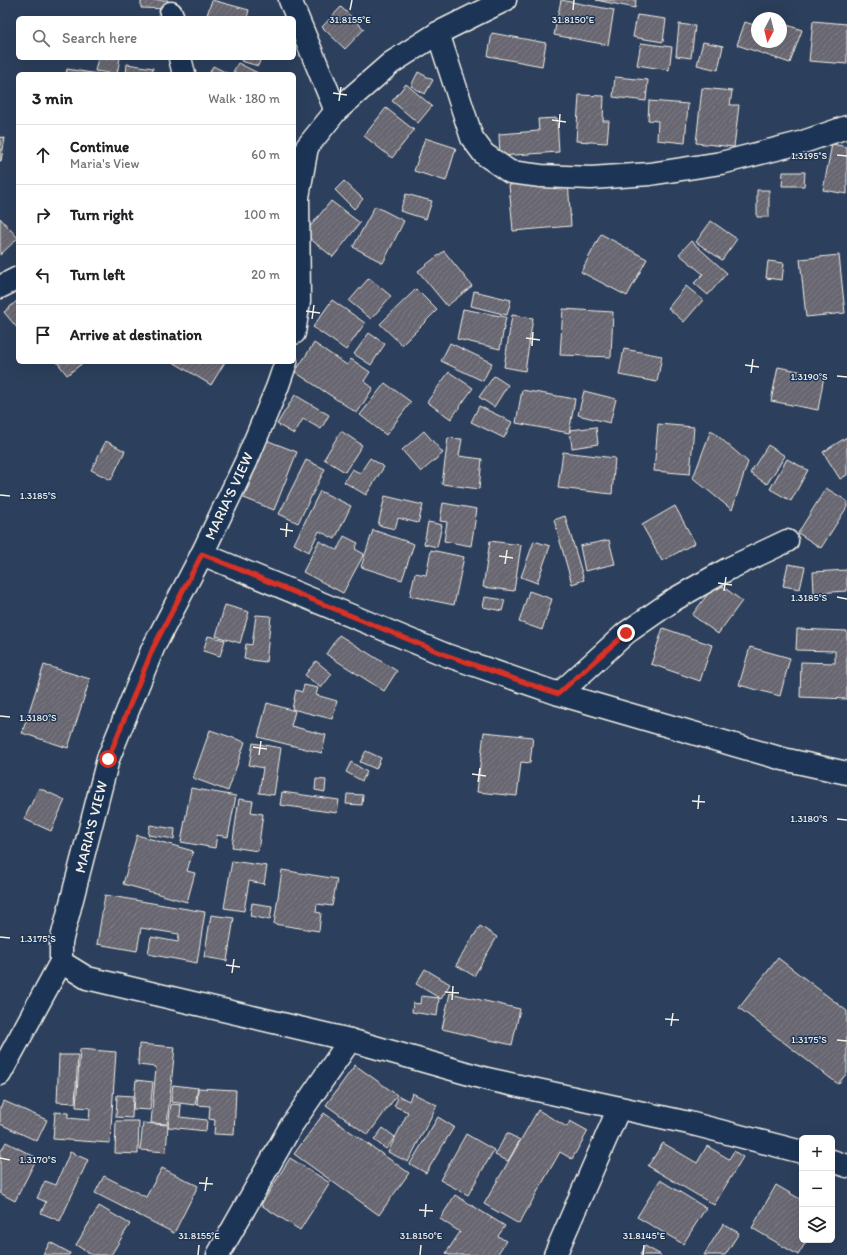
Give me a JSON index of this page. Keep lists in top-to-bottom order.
{
  "streets": {
    "street": ["MARIA'S VIEW"]
  },
  "north": "bottom",
  "page": {
    "search": "Search here",
    "heading": ["3 min", "Walk · 180 m"],
    "list": [
      ["Continue", "Maria's View", "60 m"],
      ["Turn right", "100 m"],
      ["Turn left", "20 m"],
      "Arrive at destination"
    ],
    "map_buttons": ["+", "−"]
  },
  "coordinates": [
    "31.8155°E",
    "31.8150°E",
    "1.3195°S",
    "1.3190°S",
    "1.3185°S",
    "1.3180°S",
    "1.3175°S",
    "1.3170°S",
    "31.8145°E"
  ]
}
